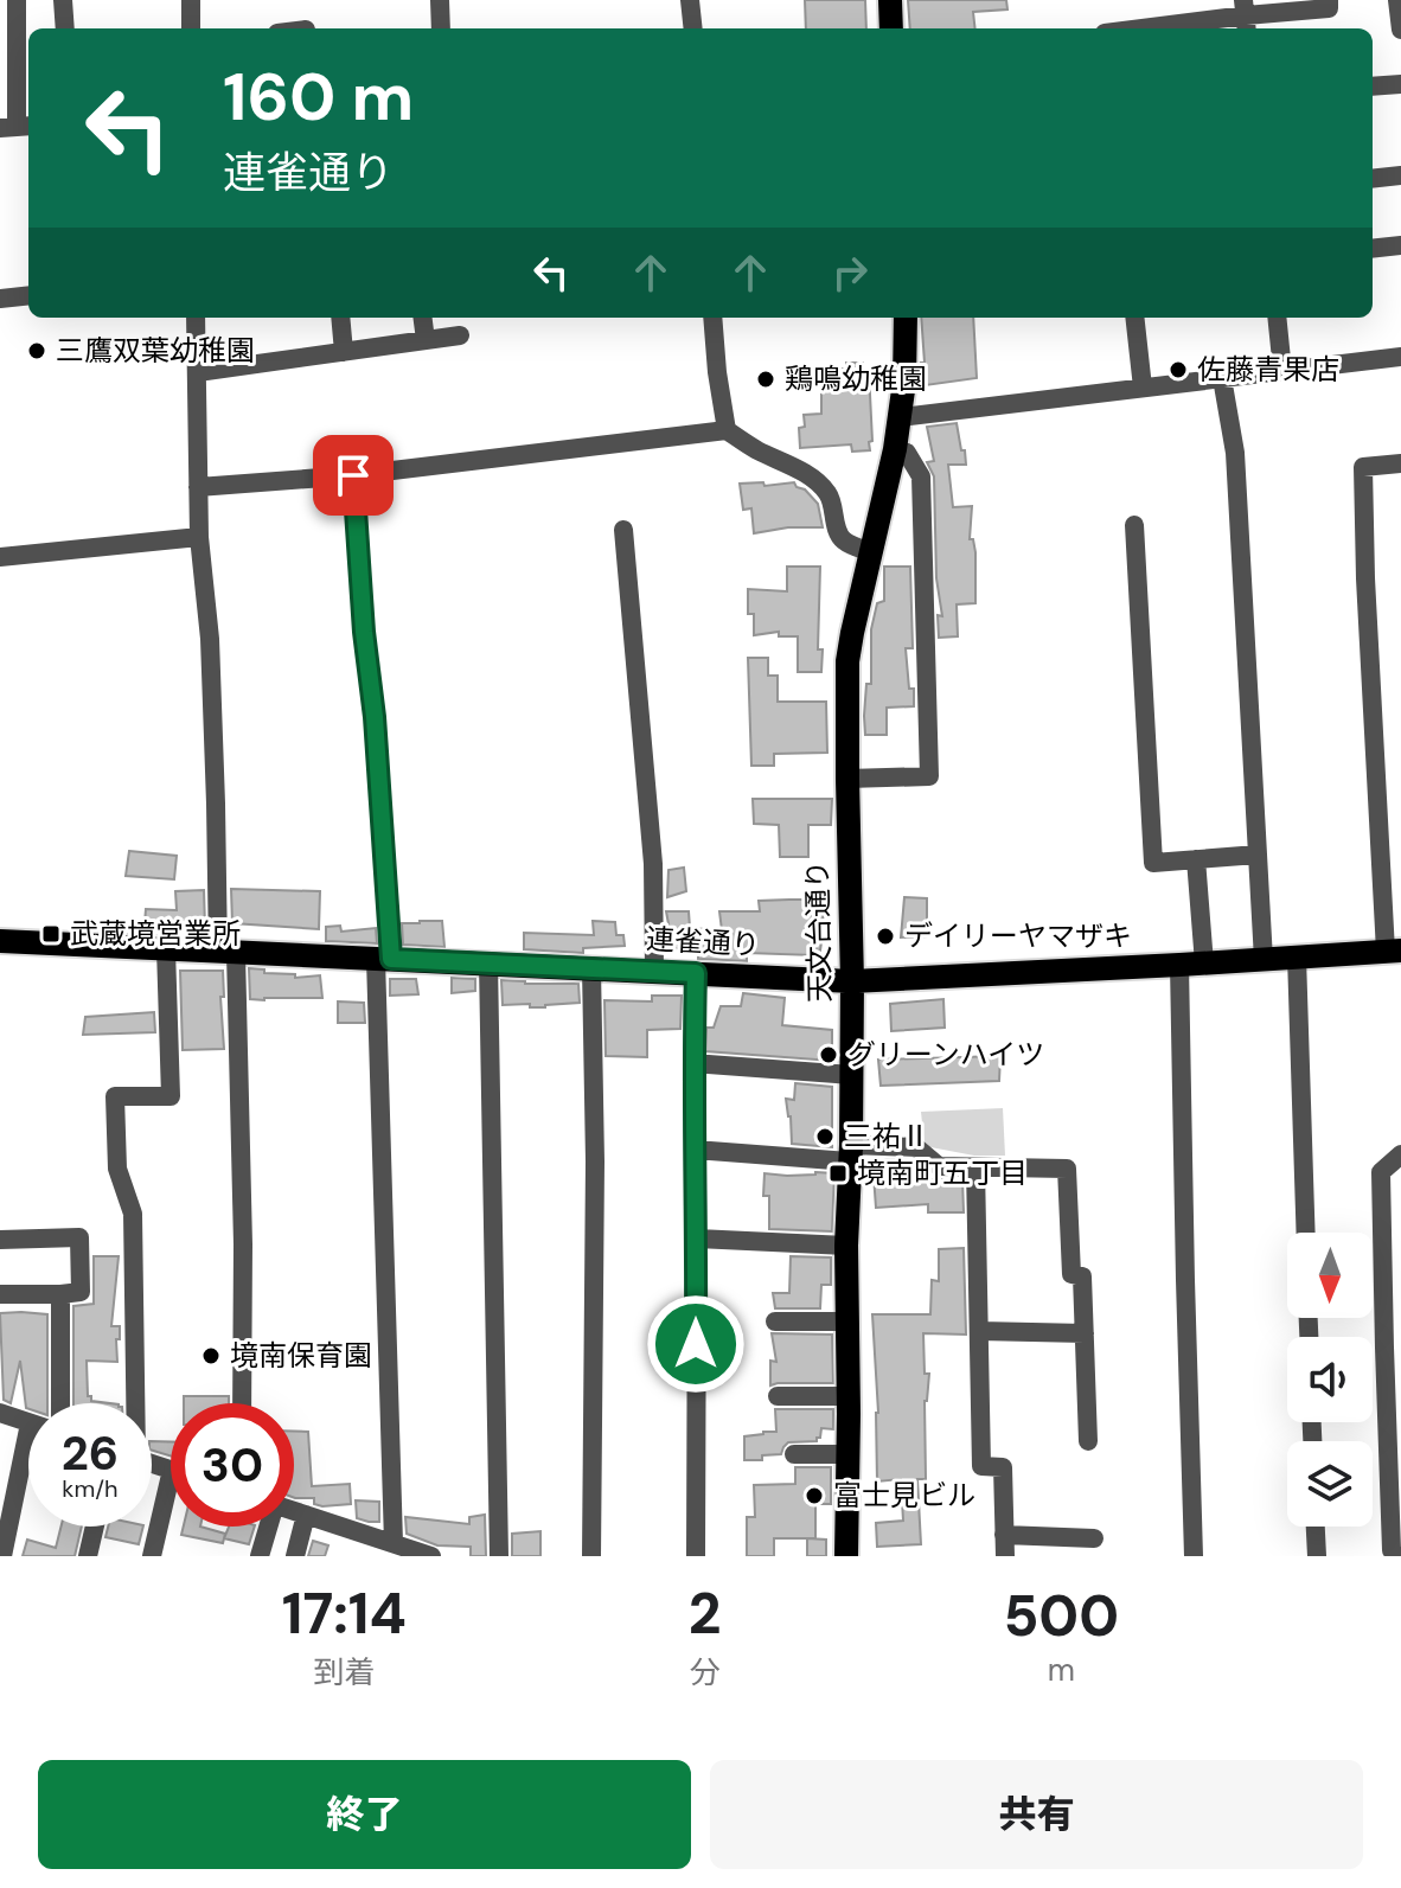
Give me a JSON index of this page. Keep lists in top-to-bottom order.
{
  "streets": {
    "main road": ["天文台通り", "連雀通り"]
  },
  "crossings": [
    ["天文台通り", "連雀通り"]
  ],
  "places": {
    "other": [
      "三鷹双葉幼稚園",
      "佐藤青果店",
      "鶏鳴幼稚園",
      "デイリーヤマザキ",
      "グリーンハイツ",
      "三祐Ⅱ",
      "境南保育園",
      "富士見ビル"
    ],
    "transit": ["武蔵境営業所", "境南町五丁目"]
  },
  "north": "bottom",
  "page": {
    "turn": ["160 m", "連雀通り"],
    "speed": "26 km/h",
    "limit": "30",
    "eta": [
      "17:14",
      "到着",
      "2",
      "分",
      "500",
      "m"
    ],
    "buttons": ["終了", "共有"]
  }
}
